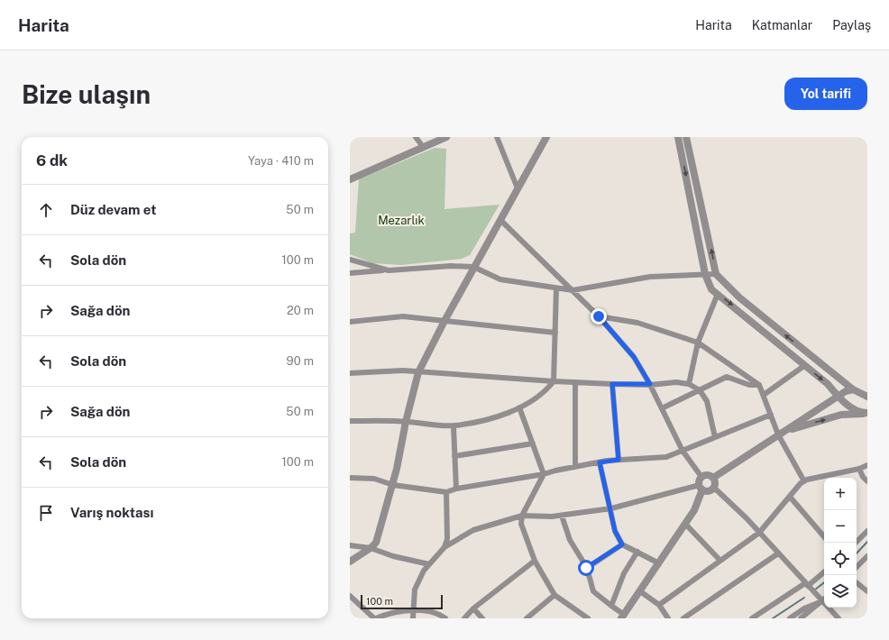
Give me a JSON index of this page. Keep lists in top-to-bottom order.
{
  "parks": ["Mezarlık"],
  "scale_bar": "100 m",
  "page": {
    "header": "Harita",
    "nav": ["Harita", "Katmanlar", "Paylaş"],
    "buttons": "Yol tarifi",
    "title": "Bize ulaşın",
    "heading": ["6 dk", "Yaya · 410 m"],
    "list": [
      ["Düz devam et", "50 m"],
      ["Sola dön", "100 m"],
      ["Sağa dön", "20 m"],
      ["Sola dön", "90 m"],
      ["Sağa dön", "50 m"],
      ["Sola dön", "100 m"],
      "Varış noktası"
    ],
    "map_buttons": ["+", "−"],
    "scale": "100 m"
  }
}
